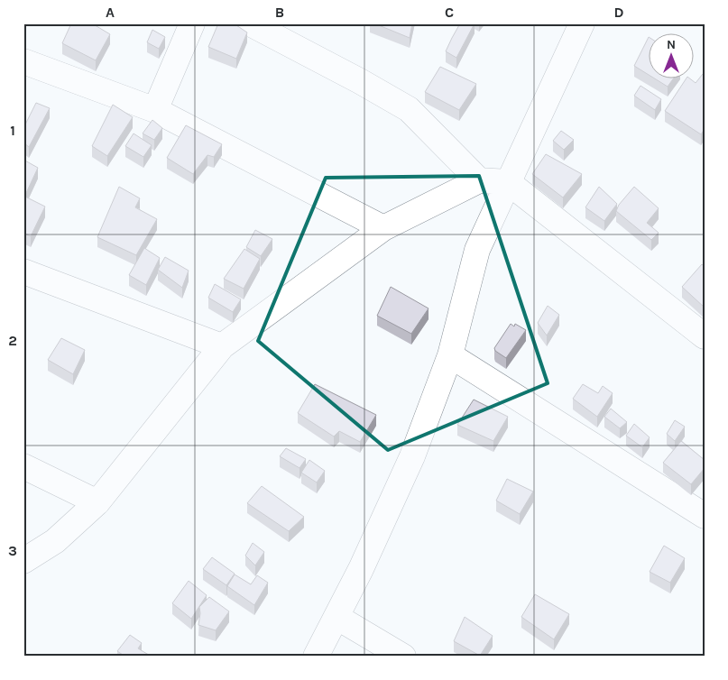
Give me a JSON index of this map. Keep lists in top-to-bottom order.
{
  "north": "top",
  "grid": {
    "columns": [
      "A",
      "B",
      "C",
      "D"
    ],
    "rows": ["1", "2", "3"]
  }
}
